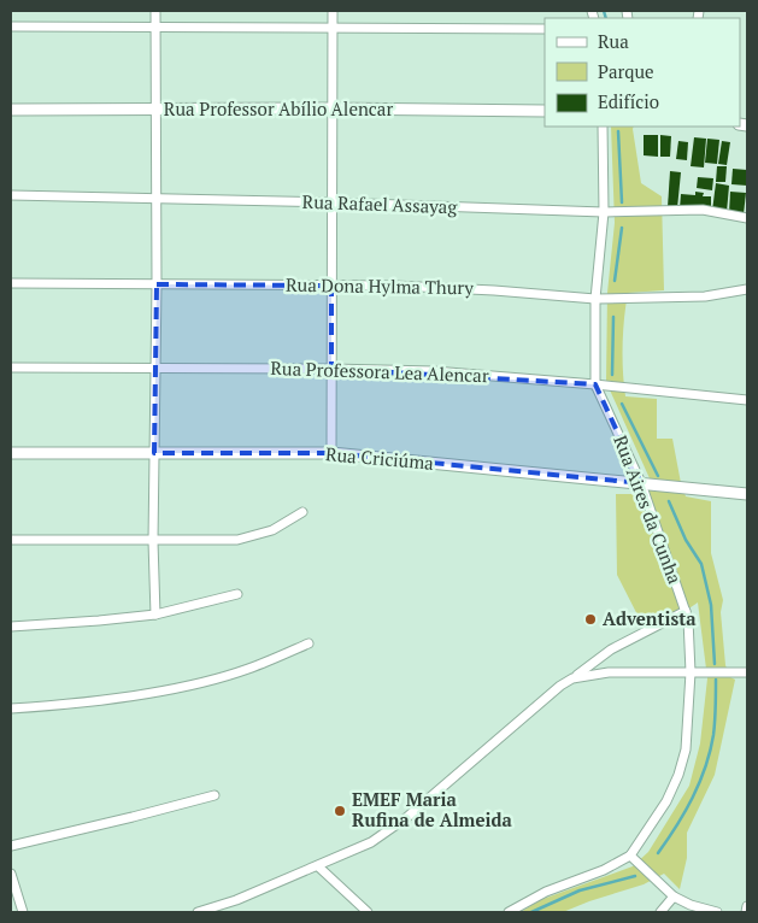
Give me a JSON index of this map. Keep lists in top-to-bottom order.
{
  "streets": {
    "street": [
      "Rua Professor Abílio Alencar",
      "Rua Rafael Assayag",
      "Rua Dona Hylma Thury",
      "Rua Professora Lea Alencar",
      "Rua Criciúma",
      "Rua Aires da Cunha"
    ]
  },
  "crossings": [
    ["Rua Rafael Assayag", "Rua Aires da Cunha"],
    ["Rua Dona Hylma Thury", "Rua Aires da Cunha"],
    ["Rua Professora Lea Alencar", "Rua Aires da Cunha"],
    ["Rua Criciúma", "Rua Aires da Cunha"]
  ],
  "places": ["Adventista", "EMEF Maria Rufina de Almeida"],
  "legend": ["Rua", "Parque", "Edifício"]
}
